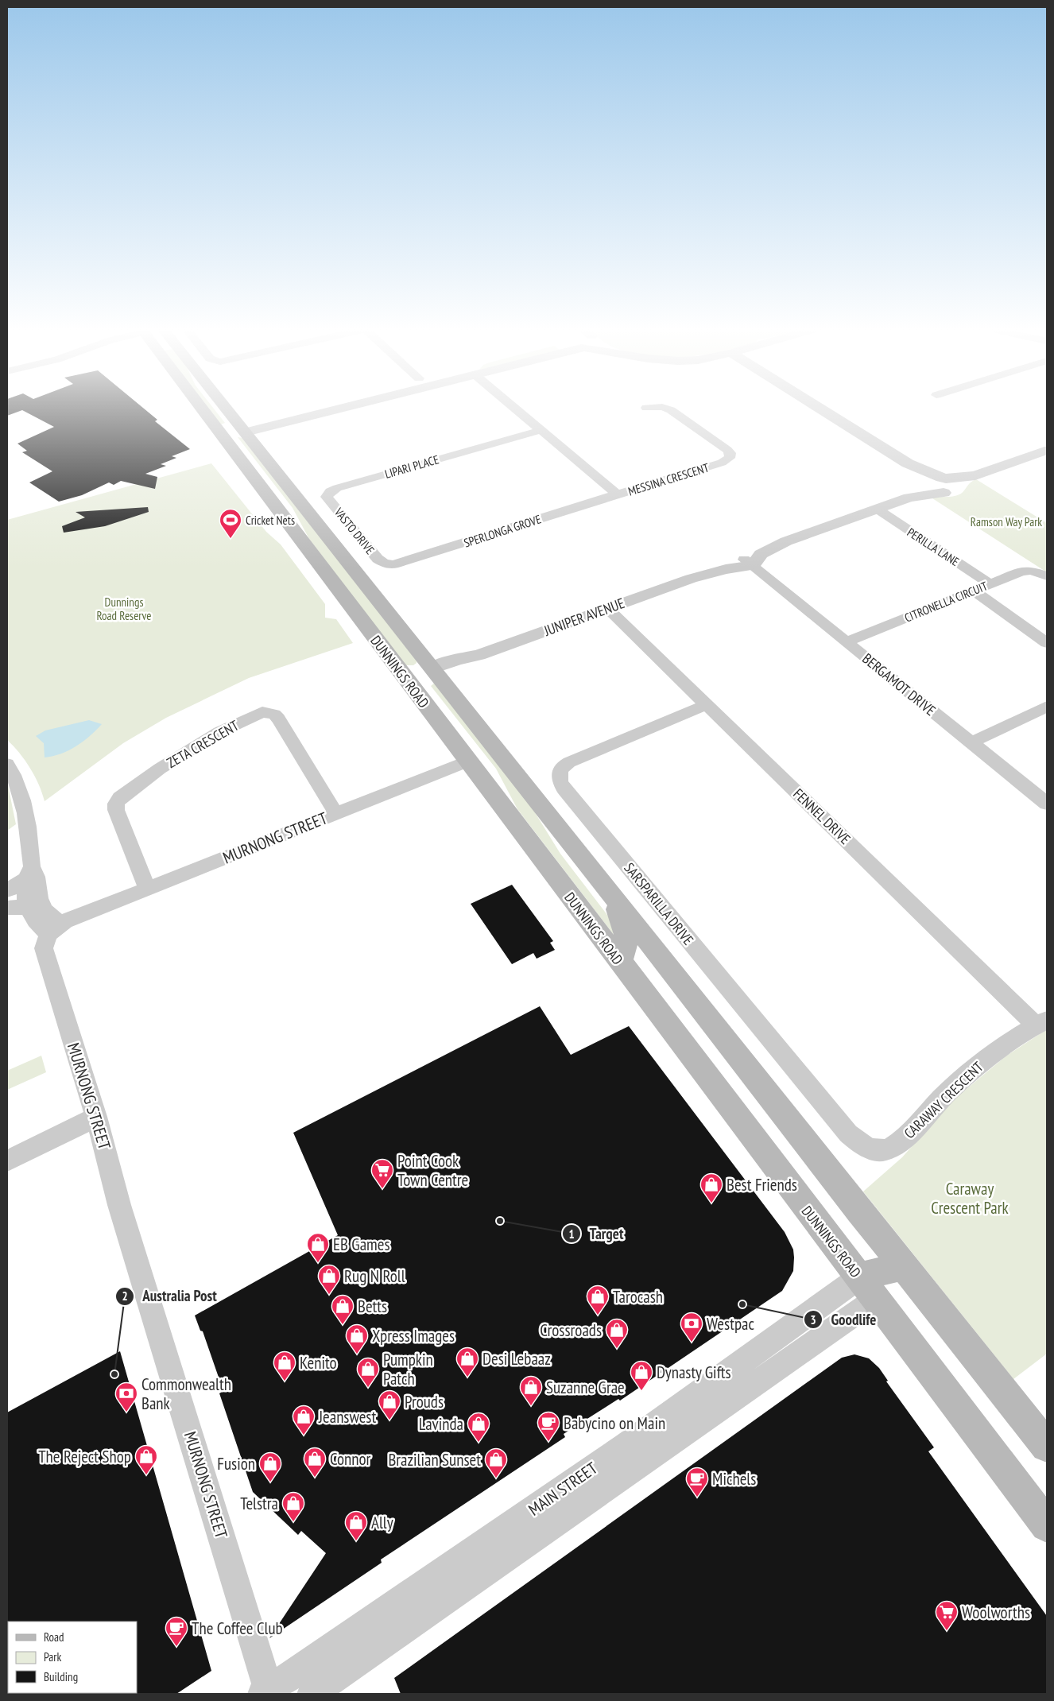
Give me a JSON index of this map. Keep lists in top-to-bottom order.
{
  "streets": {
    "main road": ["DUNNINGS ROAD"],
    "street": [
      "LIPARI PLACE",
      "MESSINA CRESCENT",
      "VASTO DRIVE",
      "SPERLONGA GROVE",
      "PERILLA LANE",
      "CITRONELLA CIRCUIT",
      "JUNIPER AVENUE",
      "BERGAMOT DRIVE",
      "ZETA CRESCENT",
      "FENNEL DRIVE",
      "MURNONG STREET",
      "SARSPARILLA DRIVE",
      "CARAWAY CRESCENT",
      "MAIN STREET"
    ]
  },
  "crossings": [
    ["LIPARI PLACE", "MESSINA CRESCENT"],
    ["LIPARI PLACE", "VASTO DRIVE"],
    ["MESSINA CRESCENT", "SPERLONGA GROVE"],
    ["VASTO DRIVE", "SPERLONGA GROVE"],
    ["PERILLA LANE", "CITRONELLA CIRCUIT"],
    ["CITRONELLA CIRCUIT", "BERGAMOT DRIVE"],
    ["JUNIPER AVENUE", "DUNNINGS ROAD"],
    ["JUNIPER AVENUE", "BERGAMOT DRIVE"],
    ["JUNIPER AVENUE", "FENNEL DRIVE"],
    ["DUNNINGS ROAD", "MURNONG STREET"],
    ["DUNNINGS ROAD", "MAIN STREET"],
    ["ZETA CRESCENT", "MURNONG STREET"],
    ["FENNEL DRIVE", "SARSPARILLA DRIVE"],
    ["FENNEL DRIVE", "CARAWAY CRESCENT"],
    ["MURNONG STREET", "MAIN STREET"],
    ["SARSPARILLA DRIVE", "CARAWAY CRESCENT"]
  ],
  "parks": ["Ramson Way Park", "Dunnings Road Reserve", "Caraway Crescent Park"],
  "places": {
    "sports": ["Cricket Nets"],
    "supermarket": ["Point Cook Town Centre", "Woolworths"],
    "shop": [
      "Best Friends",
      "EB Games",
      "Rug N Roll",
      "Tarocash",
      "Betts",
      "Crossroads",
      "Xpress Images",
      "Desi Lebaaz",
      "Kenito",
      "Pumpkin Patch",
      "Dynasty Gifts",
      "Suzanne Grae",
      "Prouds",
      "Jeanswest",
      "Lavinda",
      "The Reject Shop",
      "Connor",
      "Brazilian Sunset",
      "Fusion",
      "Telstra",
      "Ally"
    ],
    "other": ["Target", "Goodlife", "Australia Post"],
    "bank": ["Westpac", "Commonwealth Bank"],
    "cafe": ["Babycino on Main", "Michels", "The Coffee Club"]
  },
  "legend": ["Road", "Park", "Building"]
}
